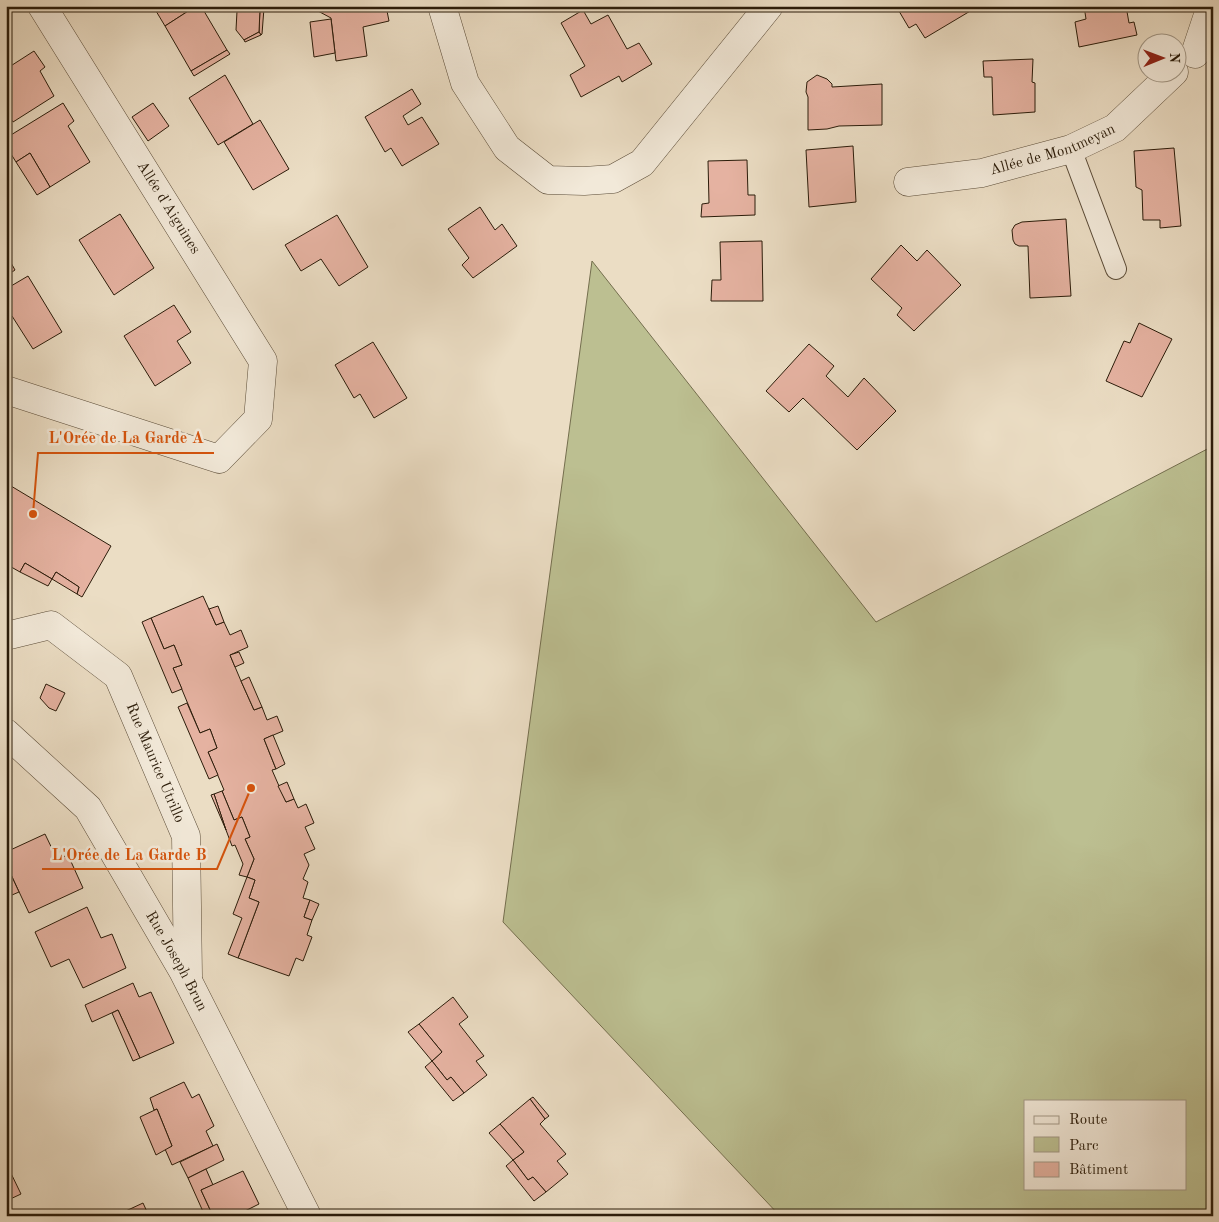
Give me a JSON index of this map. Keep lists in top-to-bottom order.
{
  "streets": {
    "street": [
      "Allée de Montmeyan",
      "Allée d'Aiguines",
      "Rue Maurice Utrillo",
      "Rue Joseph Brun"
    ]
  },
  "crossings": [
    ["Rue Maurice Utrillo", "Rue Joseph Brun"]
  ],
  "places": ["L'Orée de La Garde A", "L'Orée de La Garde B"],
  "legend": ["Route", "Parc", "Bâtiment"],
  "north": "right"
}
